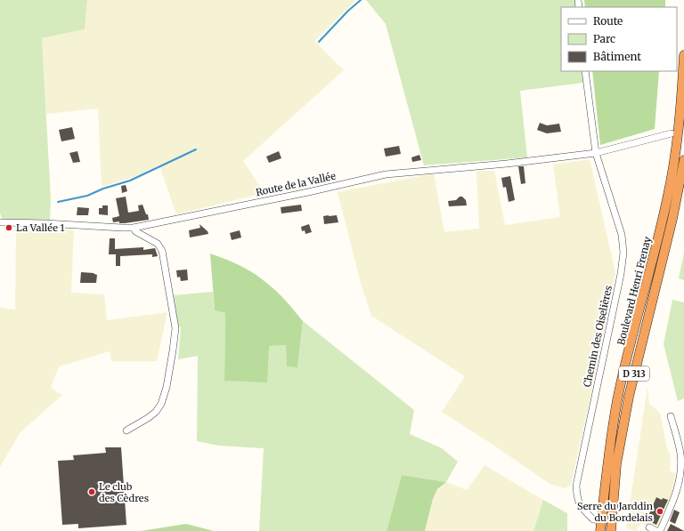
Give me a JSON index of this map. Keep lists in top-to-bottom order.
{
  "streets": {
    "highway": ["Boulevard Henri Frenay", "D 313"],
    "street": ["Route de la Vallée", "Chemin des Oiselières"]
  },
  "crossings": [
    ["Route de la Vallée", "Chemin des Oiselières"]
  ],
  "places": ["La Vallée 1", "Le club des Cèdres", "Serre du Jarddin du Bordelais"],
  "legend": ["Route", "Parc", "Bâtiment"]
}
